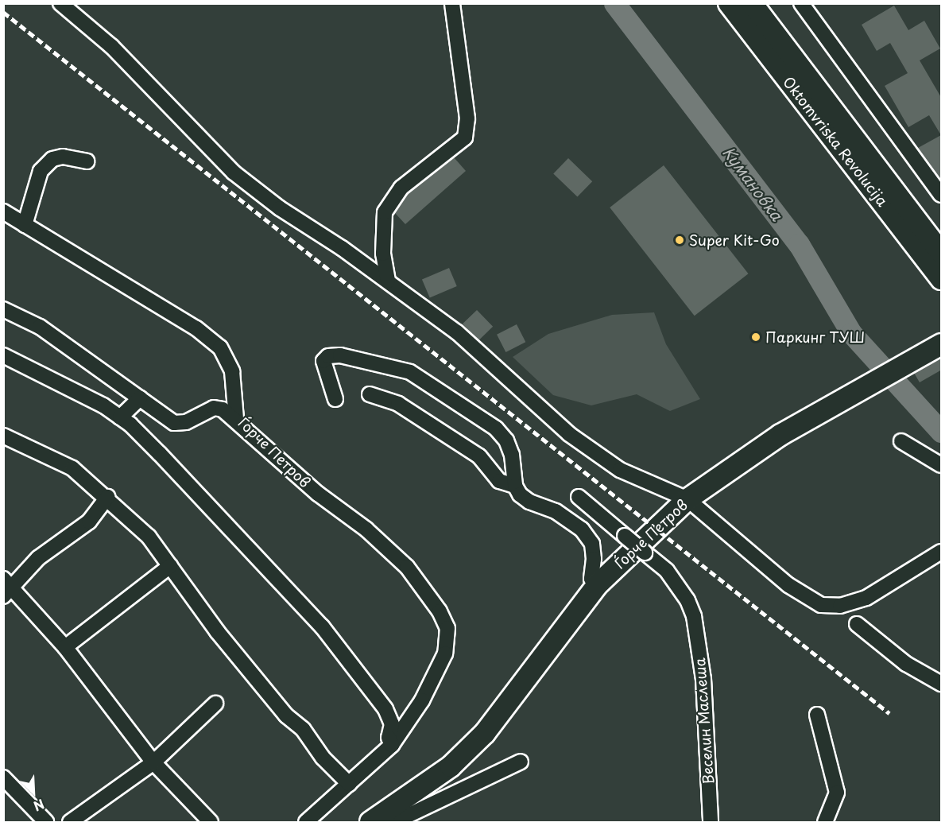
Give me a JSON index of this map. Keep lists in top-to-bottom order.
{
  "streets": {
    "street": ["Oktomvriska Revolucija", "Ѓорче Петров", "Веселин Маслеша"]
  },
  "water": ["Кумановка"],
  "places": ["Super Kit-Go", "Паркинг ТУШ"],
  "north": "bottom right"
}
